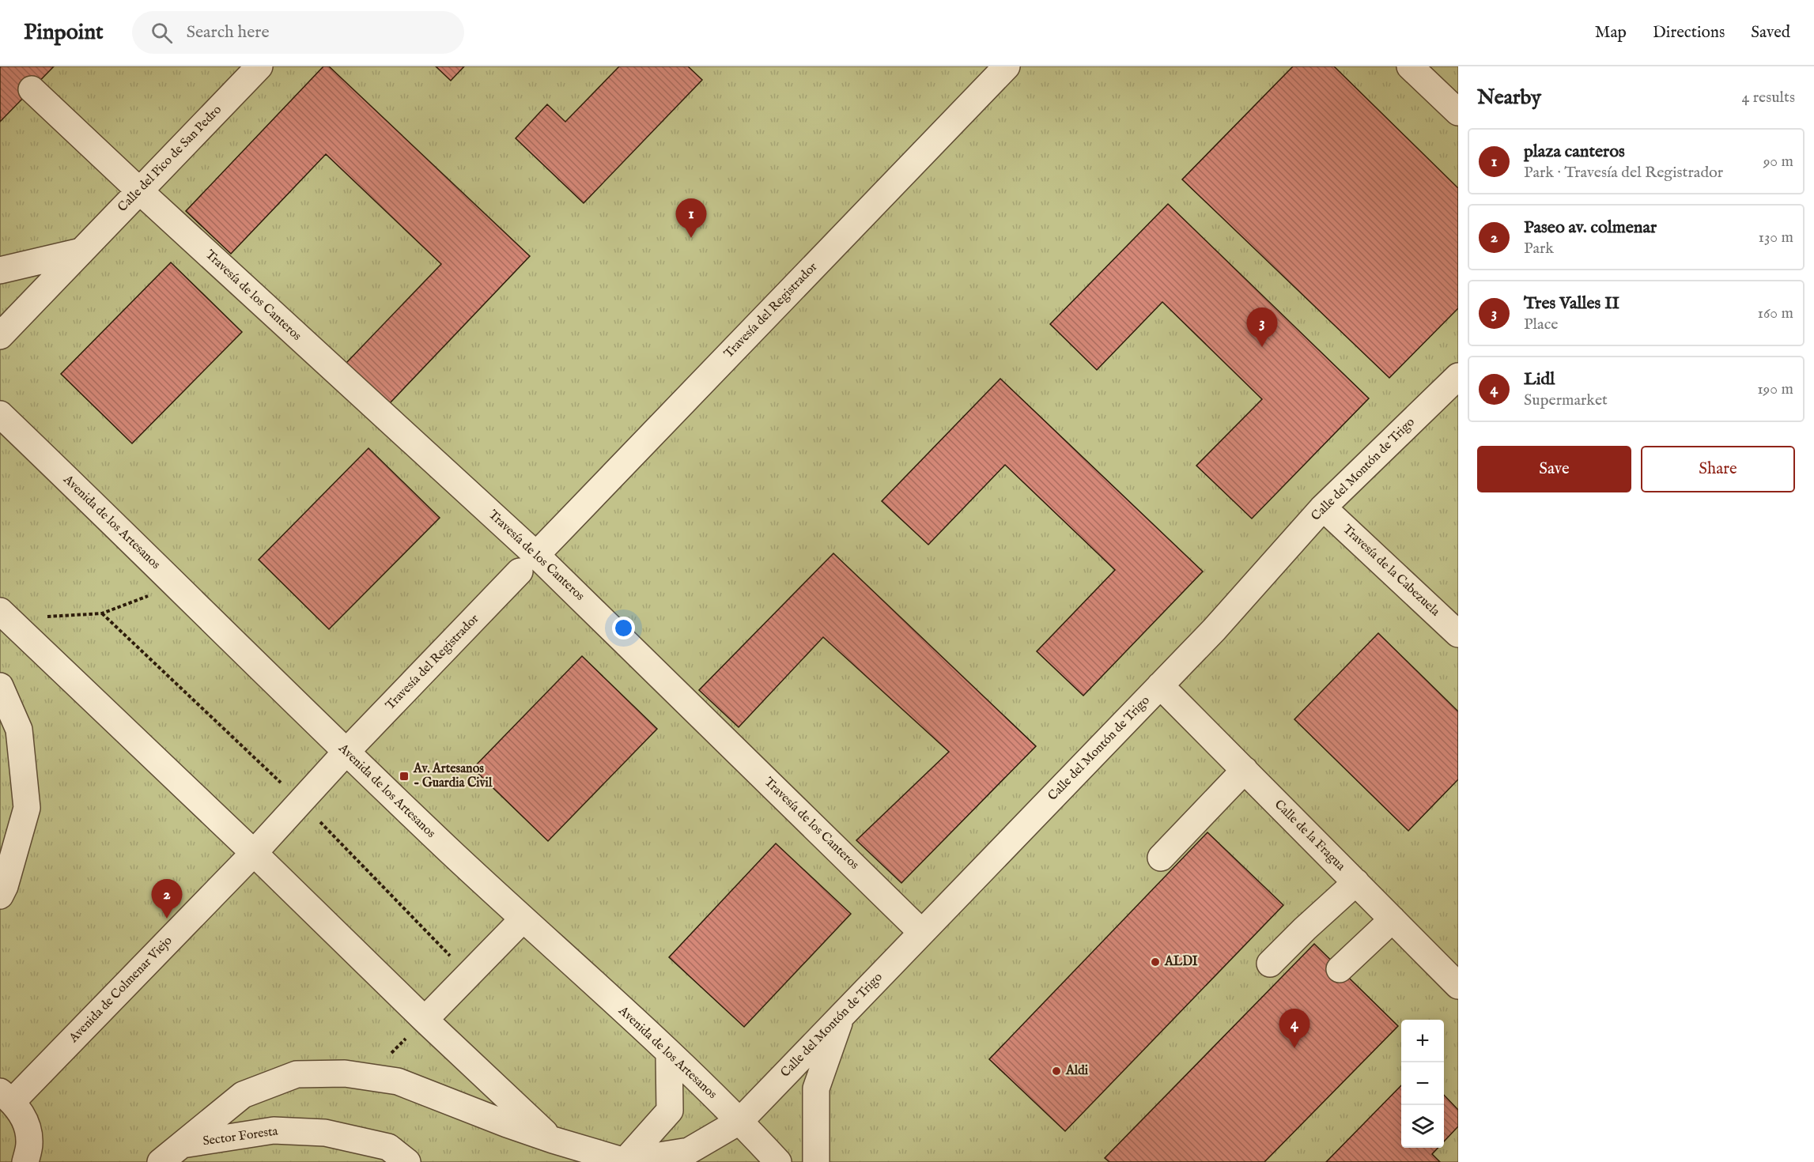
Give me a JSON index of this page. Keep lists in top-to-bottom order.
{
  "streets": {
    "street": [
      "Calle del Pico de San Pedro",
      "Travesía de los Canteros",
      "Travesía del Registrador",
      "Calle del Montón de Trigo",
      "Avenida de los Artesanos",
      "Travesía de la Cabezuela",
      "Calle de la Fragua",
      "Avenida de Colmenar Viejo",
      "Sector Foresta"
    ]
  },
  "crossings": [
    ["Calle del Pico de San Pedro", "Travesía de los Canteros"],
    ["Travesía de los Canteros", "Travesía del Registrador"],
    ["Travesía de los Canteros", "Calle del Montón de Trigo"],
    ["Travesía del Registrador", "Avenida de los Artesanos"],
    ["Travesía del Registrador", "Avenida de Colmenar Viejo"],
    ["Calle del Montón de Trigo", "Avenida de los Artesanos"],
    ["Calle del Montón de Trigo", "Travesía de la Cabezuela"],
    ["Calle del Montón de Trigo", "Calle de la Fragua"],
    ["Avenida de los Artesanos", "Avenida de Colmenar Viejo"]
  ],
  "places": {
    "transit": ["Av. Artesanos - Guardia Civil"],
    "other": ["ALDI", "Aldi"]
  },
  "page": {
    "header": "Pinpoint",
    "search": "Search here",
    "nav": ["Map", "Directions", "Saved"],
    "heading": ["Nearby", "4 results"],
    "list": [
      {
        "mark": "1",
        "name": "plaza canteros",
        "note": "Park · Travesía del Registrador",
        "value": "90 m"
      },
      {
        "mark": "2",
        "name": "Paseo av. colmenar",
        "note": "Park",
        "value": "130 m"
      },
      {
        "mark": "3",
        "name": "Tres Valles II",
        "note": "Place",
        "value": "160 m"
      },
      {
        "mark": "4",
        "name": "Lidl",
        "note": "Supermarket",
        "value": "190 m"
      }
    ],
    "pins": [
      "1",
      "3",
      "2",
      "4"
    ],
    "buttons": ["Save", "Share"],
    "map_buttons": ["+", "−"]
  }
}
